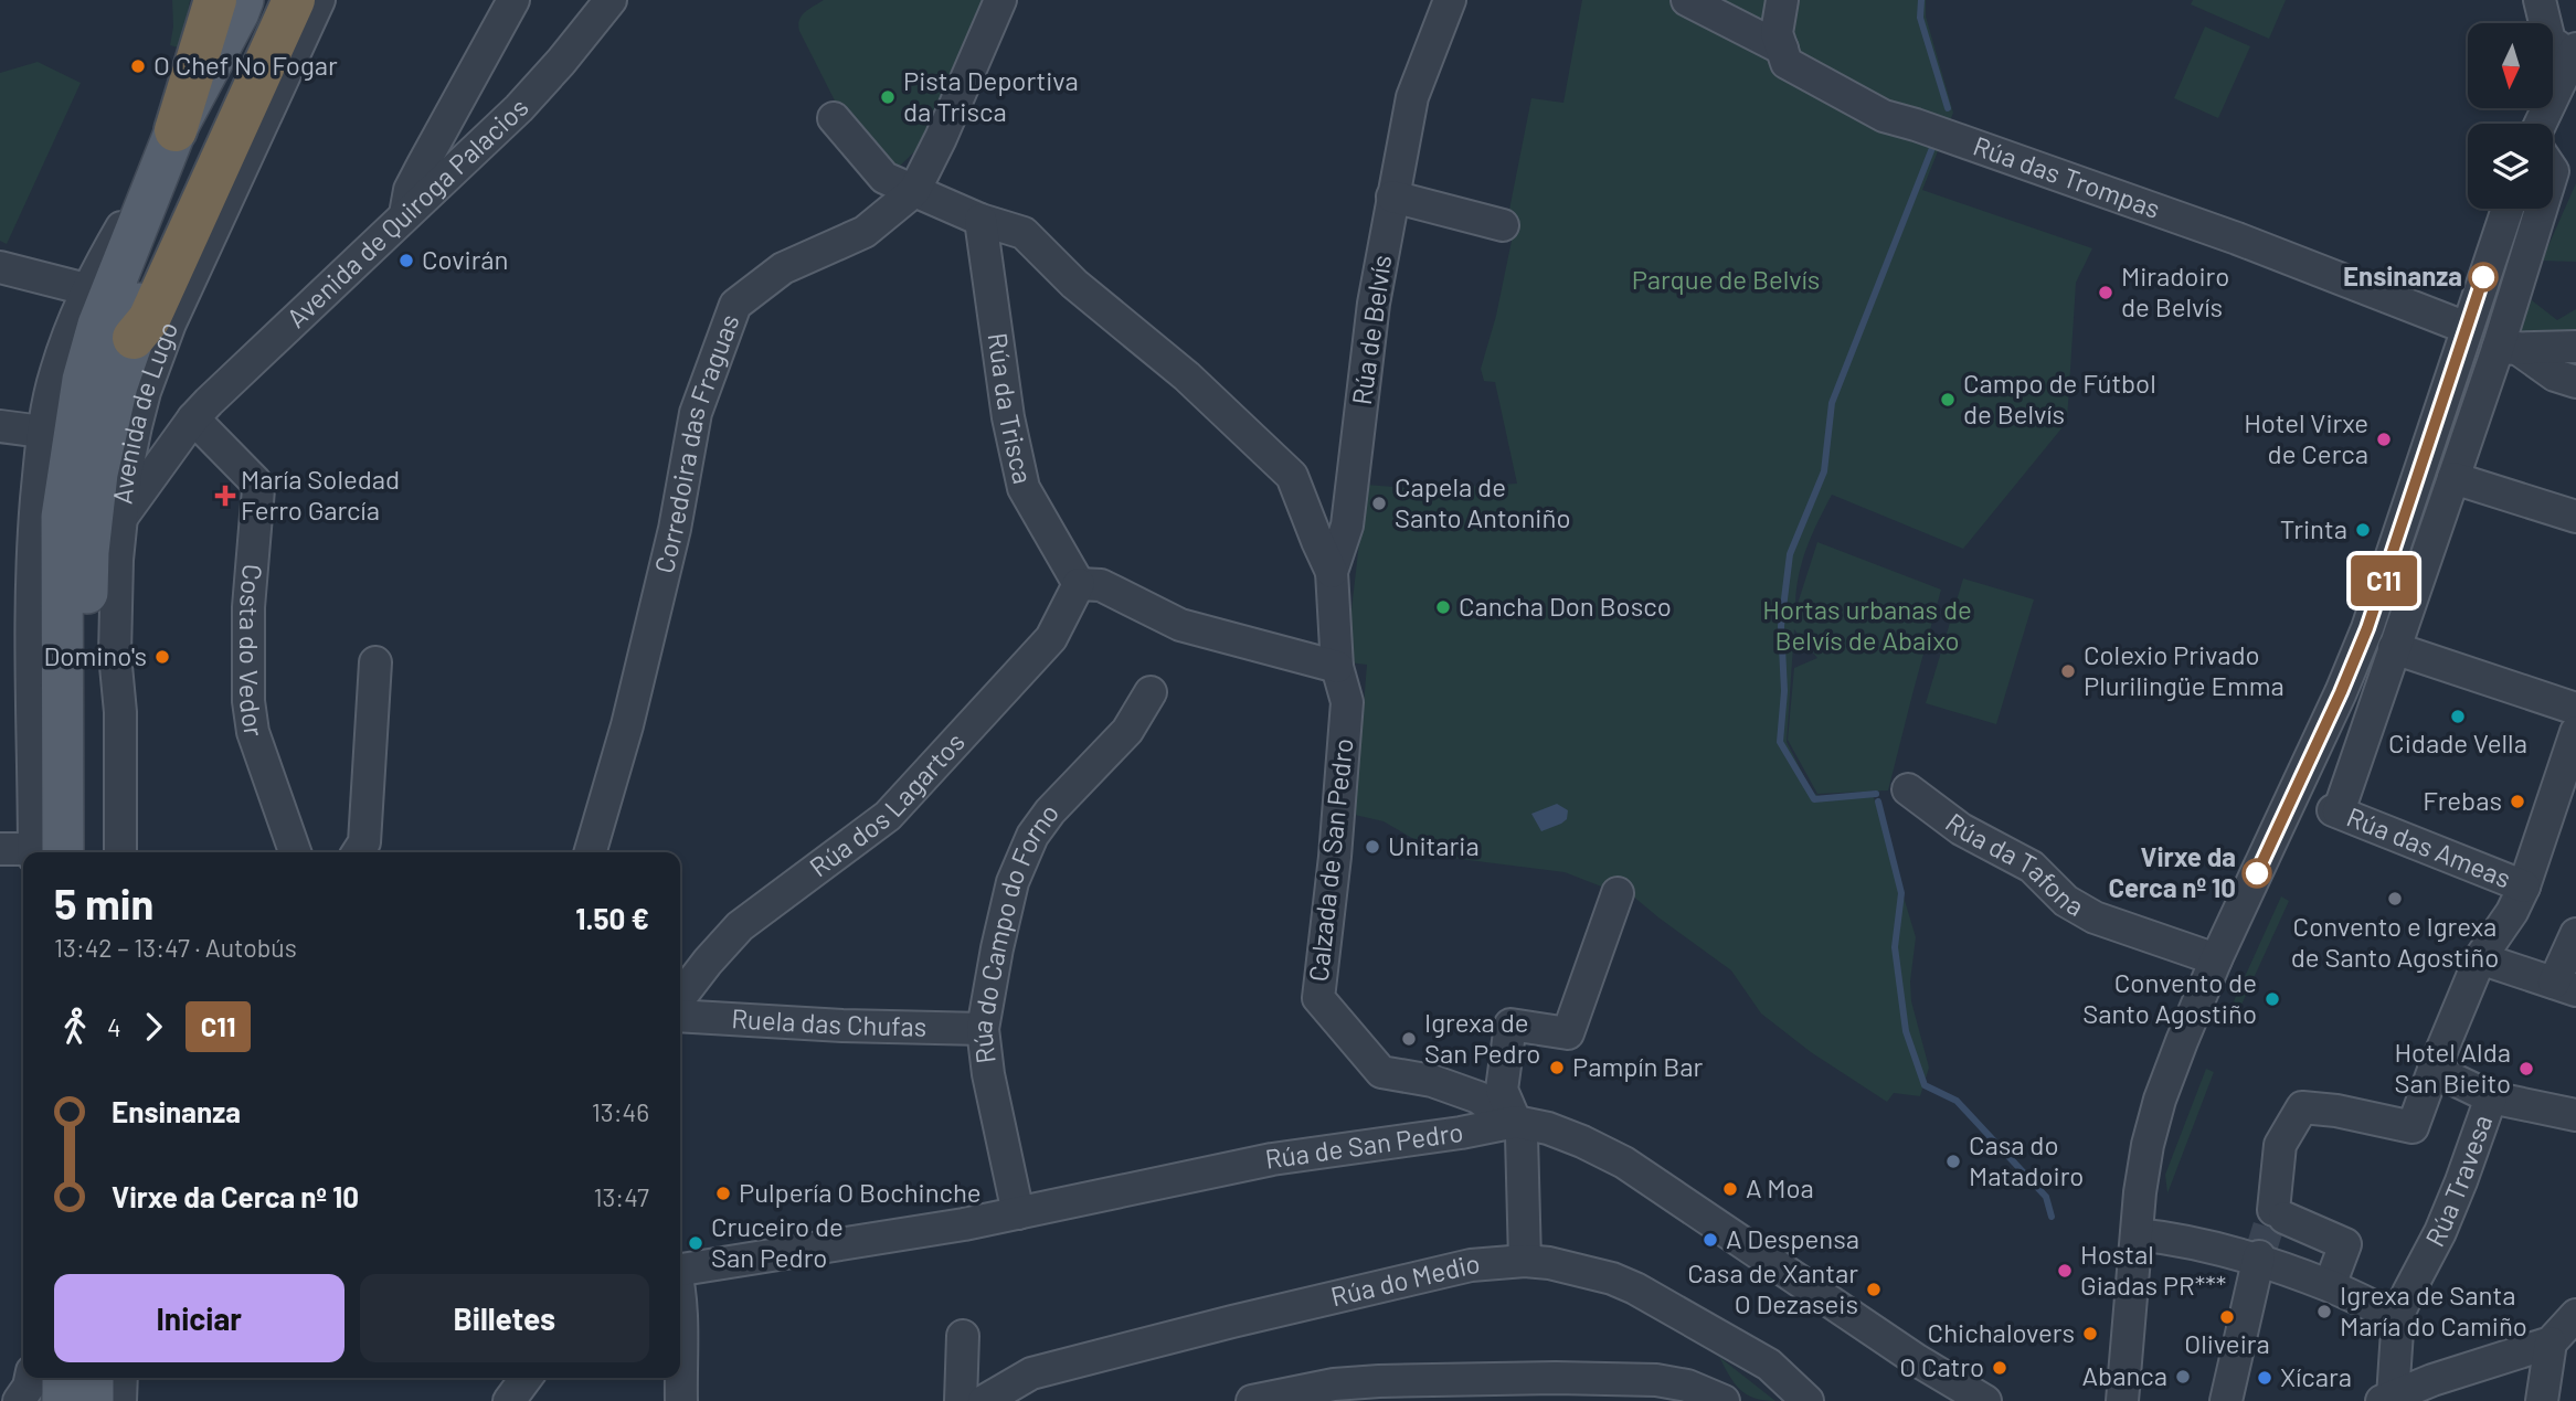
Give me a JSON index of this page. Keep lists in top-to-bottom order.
{
  "streets": {
    "main road": ["Avenida de Lugo"],
    "street": [
      "Rúa das Trompas",
      "Avenida de Quiroga Palacios",
      "Rúa de Belvís",
      "Rúa da Trisca",
      "Corredoira das Fraguas",
      "Costa do Vedor",
      "Rúa dos Lagartos",
      "Rúa das Ameas",
      "Calzada de San Pedro",
      "Rúa da Tafona",
      "Rúa do Campo do Forno",
      "Ruela das Chufas",
      "Rúa de San Pedro",
      "Rúa Travesa",
      "Rúa do Medio"
    ]
  },
  "crossings": [
    ["Avenida de Quiroga Palacios", "Avenida de Lugo"],
    ["Avenida de Quiroga Palacios", "Costa do Vedor"],
    ["Rúa de Belvís", "Calzada de San Pedro"],
    ["Rúa da Trisca", "Rúa dos Lagartos"],
    ["Calzada de San Pedro", "Rúa de San Pedro"],
    ["Rúa do Campo do Forno", "Ruela das Chufas"],
    ["Rúa do Campo do Forno", "Rúa de San Pedro"]
  ],
  "parks": ["Parque de Belvís", "Hortas urbanas de Belvís de Abaixo"],
  "places": {
    "other": [
      "O Chef No Fogar",
      "Pista Deportiva da Trisca",
      "Covirán",
      "Ensinanza",
      "Miradoiro de Belvís",
      "Campo de Fútbol de Belvís",
      "Hotel Virxe de Cerca",
      "Capela de Santo Antoniño",
      "Trinta",
      "Cancha Don Bosco",
      "Domino's",
      "Colexio Privado Plurilingüe Emma",
      "Cidade Vella",
      "Frebas",
      "Unitaria",
      "Virxe da Cerca nº 10",
      "Convento e Igrexa de Santo Agostiño",
      "Convento de Santo Agostiño",
      "Igrexa de San Pedro",
      "Pampín Bar",
      "Hotel Alda San Bieito",
      "Casa do Matadoiro",
      "A Moa",
      "Pulpería O Bochinche",
      "A Despensa",
      "Cruceiro de San Pedro",
      "Hostal Giadas PR***",
      "Casa de Xantar O Dezaseis",
      "Igrexa de Santa María do Camiño",
      "Oliveira",
      "Chichalovers",
      "O Catro",
      "Abanca",
      "Xícara"
    ],
    "health": ["María Soledad Ferro García"]
  },
  "lines": ["bus line C11"],
  "north": "bottom",
  "page": {
    "on_map": "C11",
    "heading": ["5 min", "13:42 – 13:47 · Autobús", "1.50 €"],
    "legs": ["4", "C11"],
    "list": [
      {
        "name": "Ensinanza",
        "value": "13:46"
      },
      {
        "name": "Virxe da Cerca nº 10",
        "value": "13:47"
      }
    ],
    "buttons": ["Iniciar", "Billetes"]
  }
}
